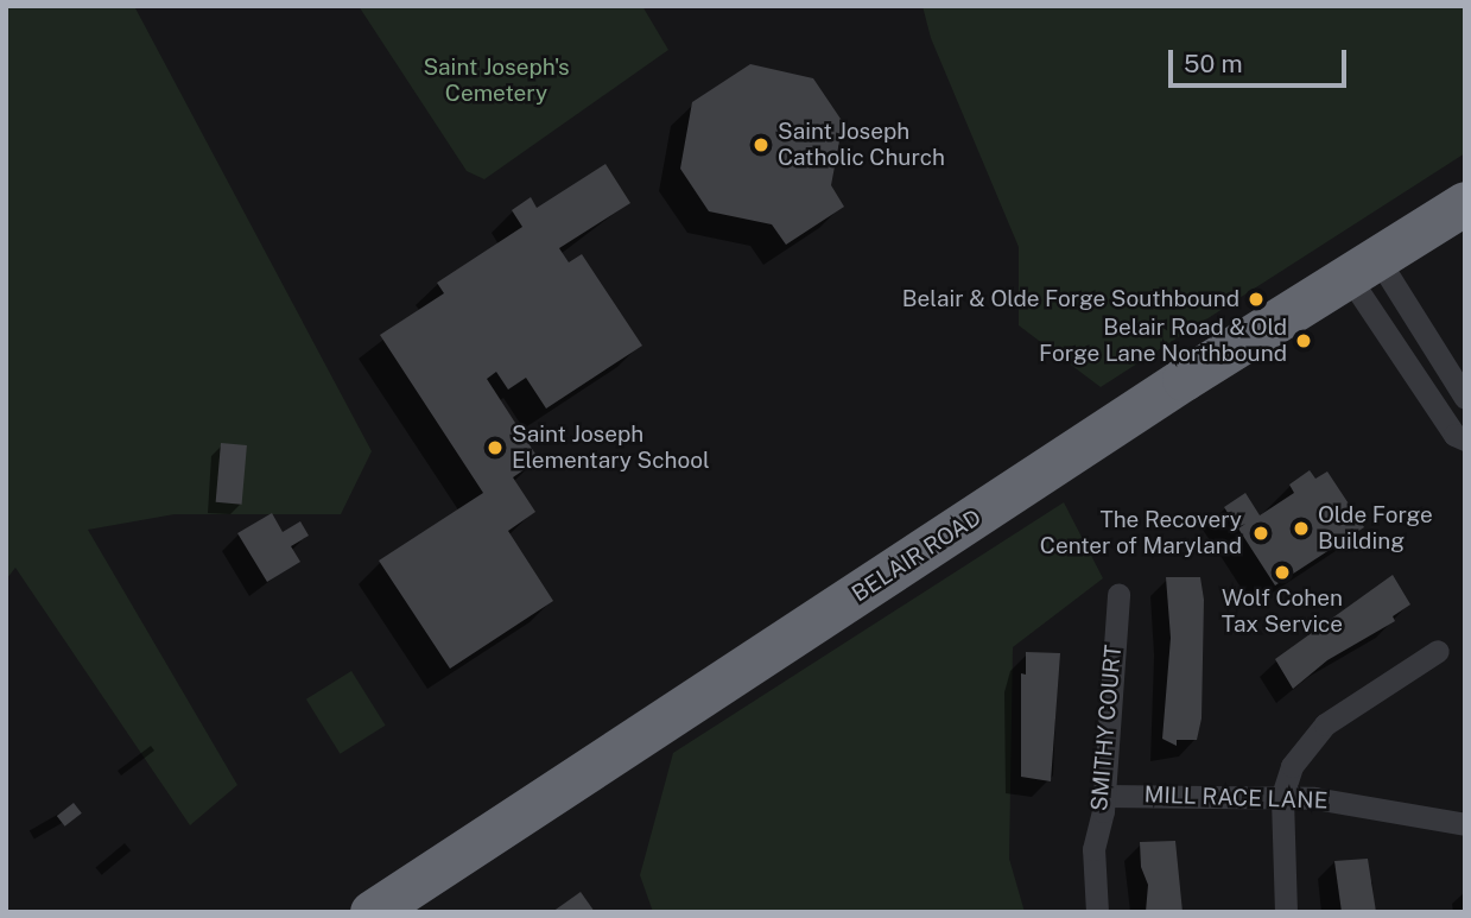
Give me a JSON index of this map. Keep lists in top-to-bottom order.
{
  "streets": {
    "highway": ["BELAIR ROAD"],
    "street": ["SMITHY COURT", "MILL RACE LANE"]
  },
  "crossings": [
    ["SMITHY COURT", "MILL RACE LANE"]
  ],
  "parks": ["Saint Joseph's Cemetery"],
  "places": [
    "Saint Joseph Catholic Church",
    "Belair & Olde Forge Southbound",
    "Belair Road & Old Forge Lane Northbound",
    "Saint Joseph Elementary School",
    "Olde Forge Building",
    "The Recovery Center of Maryland",
    "Wolf Cohen Tax Service"
  ],
  "scale_bar": "50 m"
}
